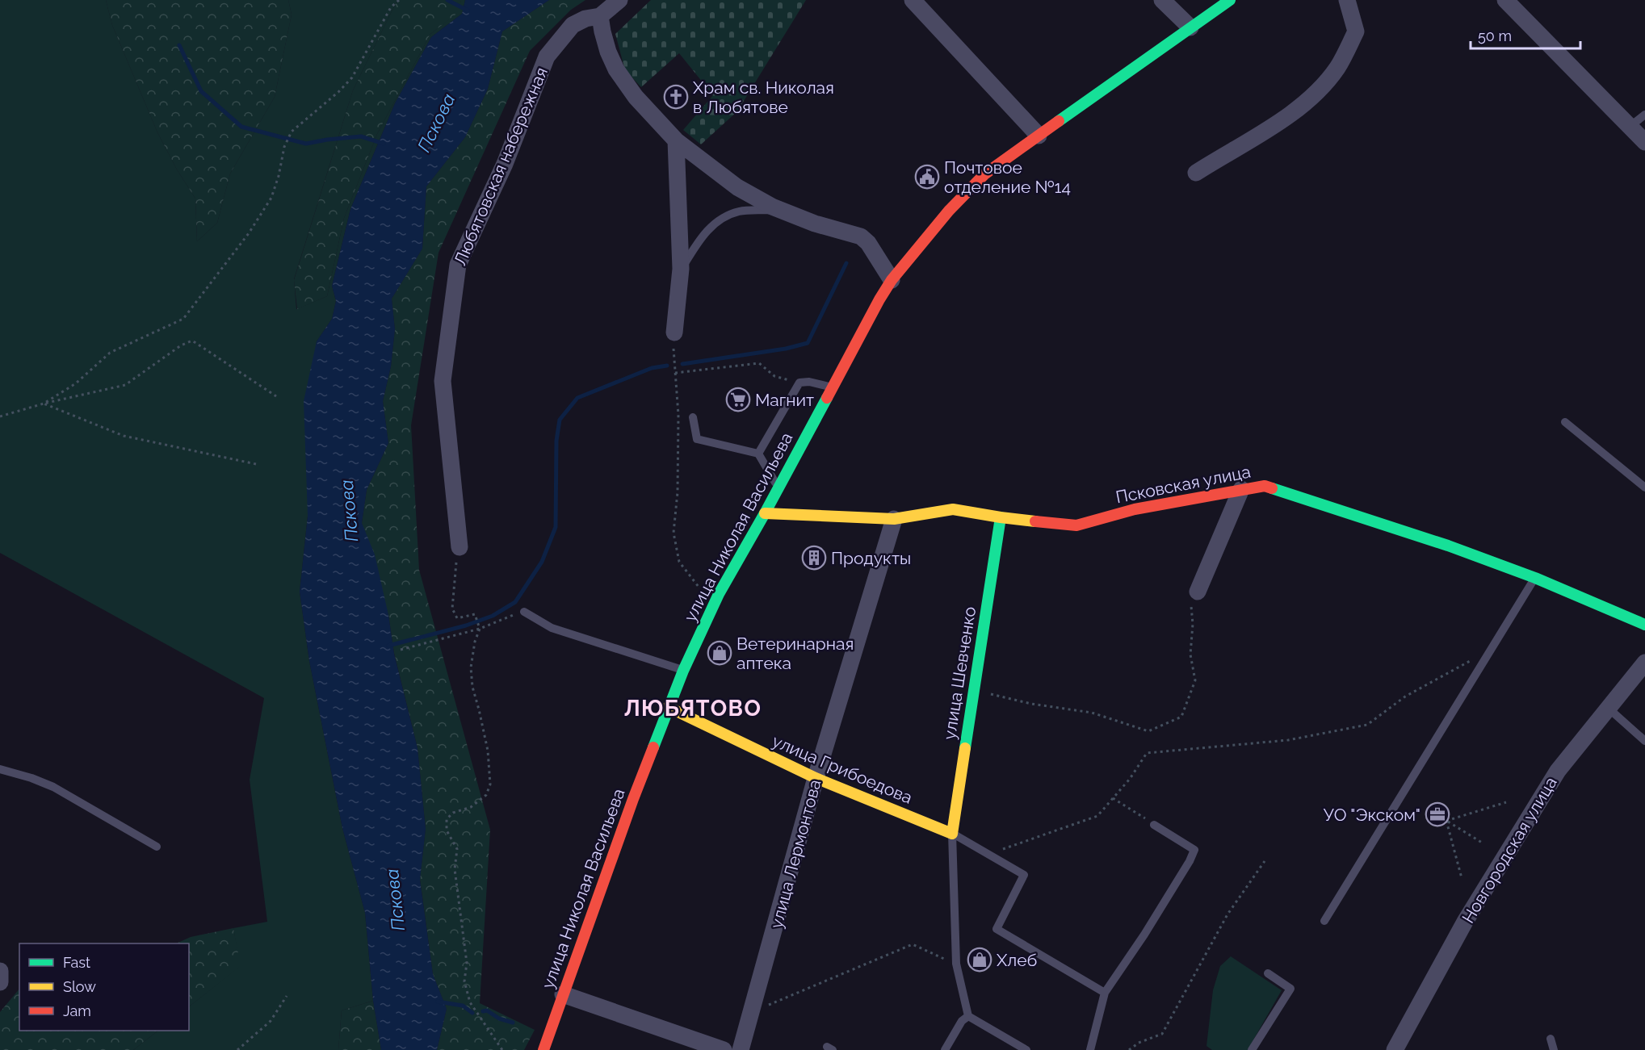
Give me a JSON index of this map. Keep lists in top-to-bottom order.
{
  "streets": {
    "street": [
      "Любятовская набережная",
      "Псковская улица",
      "улица Николая Васильева",
      "улица Шевченко",
      "улица Грибоедова",
      "Новгородская улица",
      "улица Лермонтова"
    ]
  },
  "crossings": [
    ["Псковская улица", "улица Николая Васильева"],
    ["Псковская улица", "улица Шевченко"],
    ["Псковская улица", "улица Лермонтова"],
    ["улица Николая Васильева", "улица Грибоедова"],
    ["улица Шевченко", "улица Грибоедова"],
    ["улица Грибоедова", "улица Лермонтова"]
  ],
  "districts": ["ЛЮБЯТОВО"],
  "water": ["Пскова"],
  "places": {
    "church": ["Храм св. Николая в Любятове"],
    "public building": ["Почтовое отделение №14"],
    "supermarket": ["Магнит"],
    "building": ["Продукты"],
    "shop": ["Ветеринарная аптека", "Хлеб"],
    "office": ["УО \"Экском\""]
  },
  "legend": ["Fast", "Slow", "Jam"],
  "scale_bar": "50 m"
}
